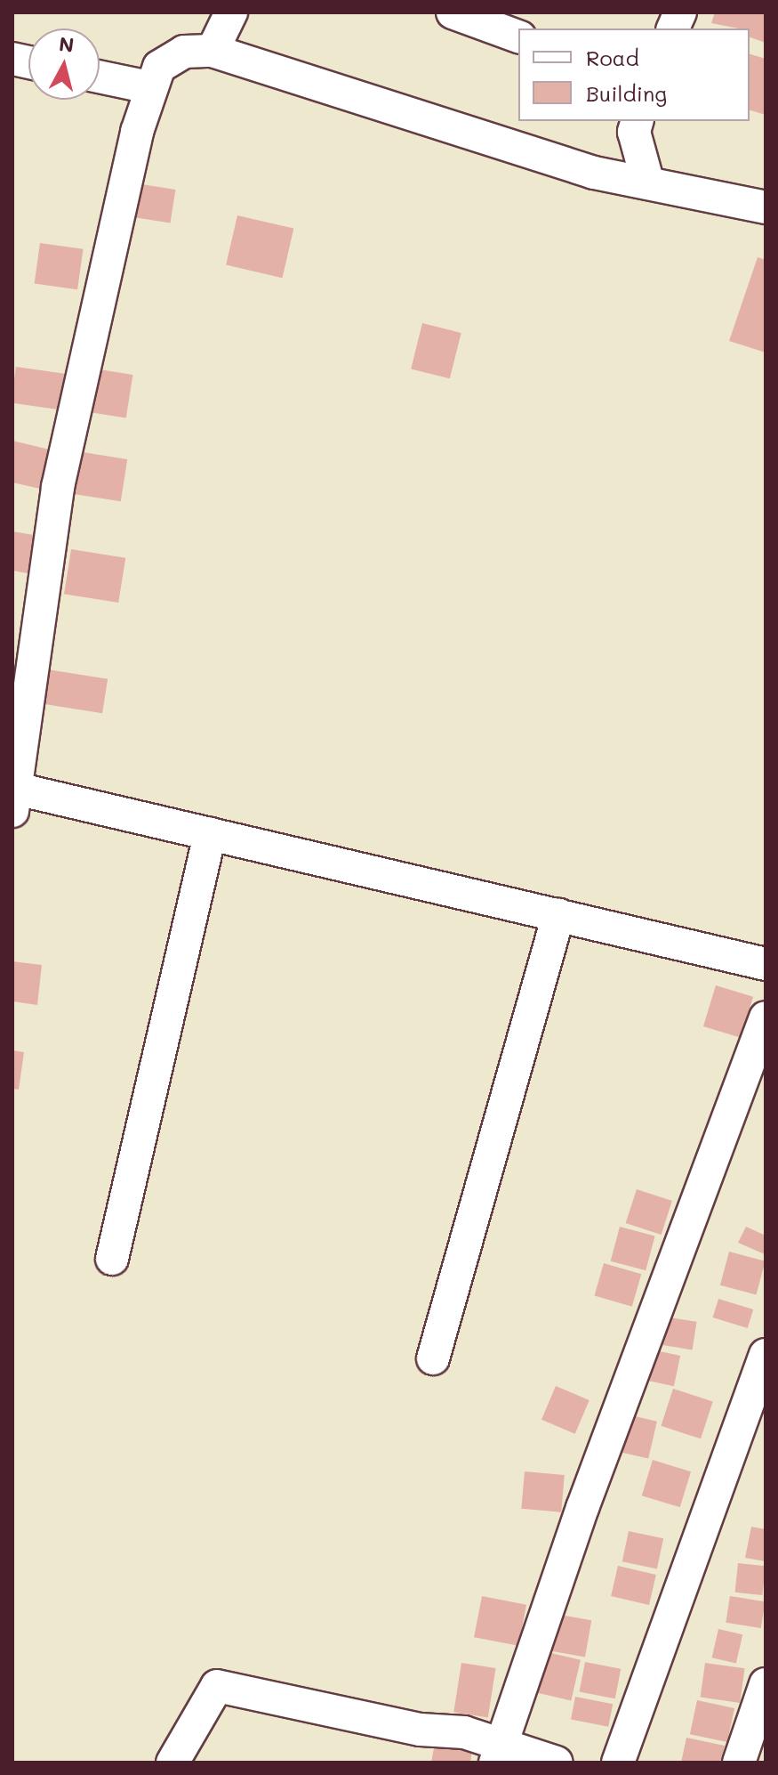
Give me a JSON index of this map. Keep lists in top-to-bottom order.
{
  "legend": ["Road", "Building"],
  "north": "top"
}
